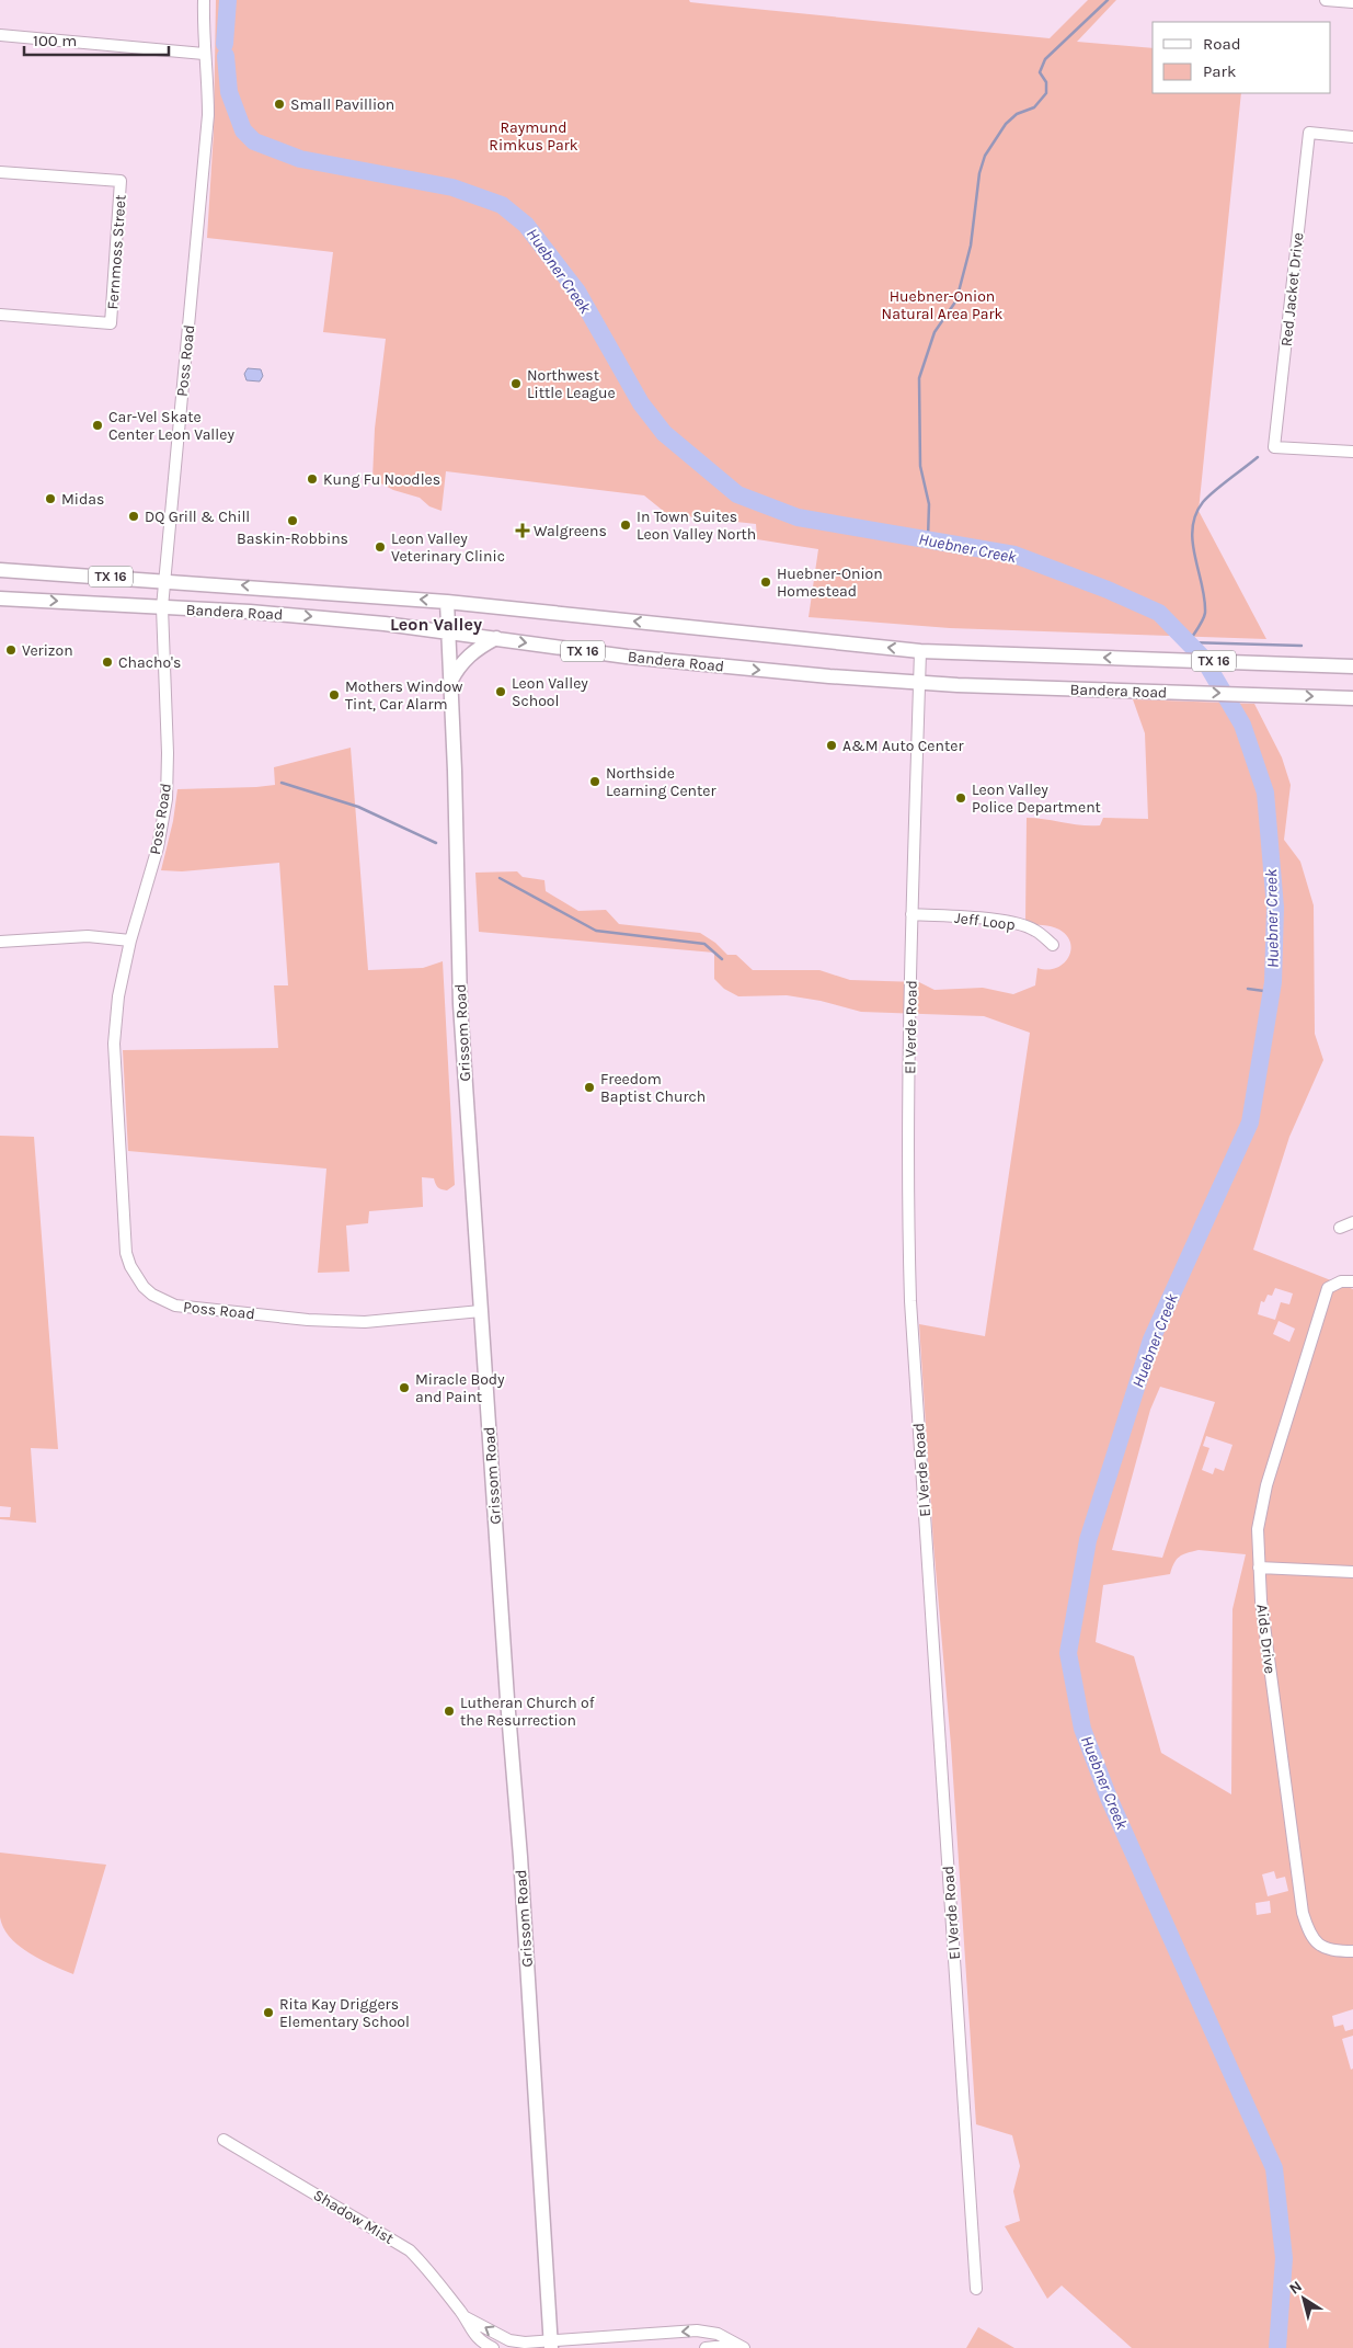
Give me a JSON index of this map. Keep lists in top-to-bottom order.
{
  "streets": {
    "main road": ["TX 16", "Bandera Road", "Grissom Road"],
    "street": [
      "Fernmoss Street",
      "Red Jacket Drive",
      "Poss Road",
      "Jeff Loop",
      "El Verde Road",
      "Aids Drive",
      "Shadow Mist"
    ]
  },
  "crossings": [
    ["Poss Road", "Bandera Road"],
    ["Poss Road", "Grissom Road"],
    ["Bandera Road", "El Verde Road"],
    ["Bandera Road", "Grissom Road"],
    ["Jeff Loop", "El Verde Road"],
    ["Grissom Road", "Shadow Mist"]
  ],
  "one_way": ["Shadow Mist"],
  "districts": ["Leon Valley"],
  "water": ["Huebner Creek"],
  "parks": ["Raymund Rimkus Park", "Huebner-Onion Natural Area Park"],
  "places": {
    "other": [
      "Small Pavillion",
      "Northwest Little League",
      "Car-Vel Skate Center Leon Valley",
      "Kung Fu Noodles",
      "Midas",
      "DQ Grill & Chill",
      "Baskin-Robbins",
      "In Town Suites Leon Valley North",
      "Leon Valley Veterinary Clinic",
      "Huebner-Onion Homestead",
      "Verizon",
      "Chacho's",
      "Leon Valley School",
      "Mothers Window Tint, Car Alarm",
      "A&M Auto Center",
      "Northside Learning Center",
      "Leon Valley Police Department",
      "Freedom Baptist Church",
      "Miracle Body and Paint",
      "Lutheran Church of the Resurrection",
      "Rita Kay Driggers Elementary School"
    ],
    "health": ["Walgreens"]
  },
  "legend": ["Road", "Park"],
  "scale_bar": "100 m",
  "north": "top left"
}
